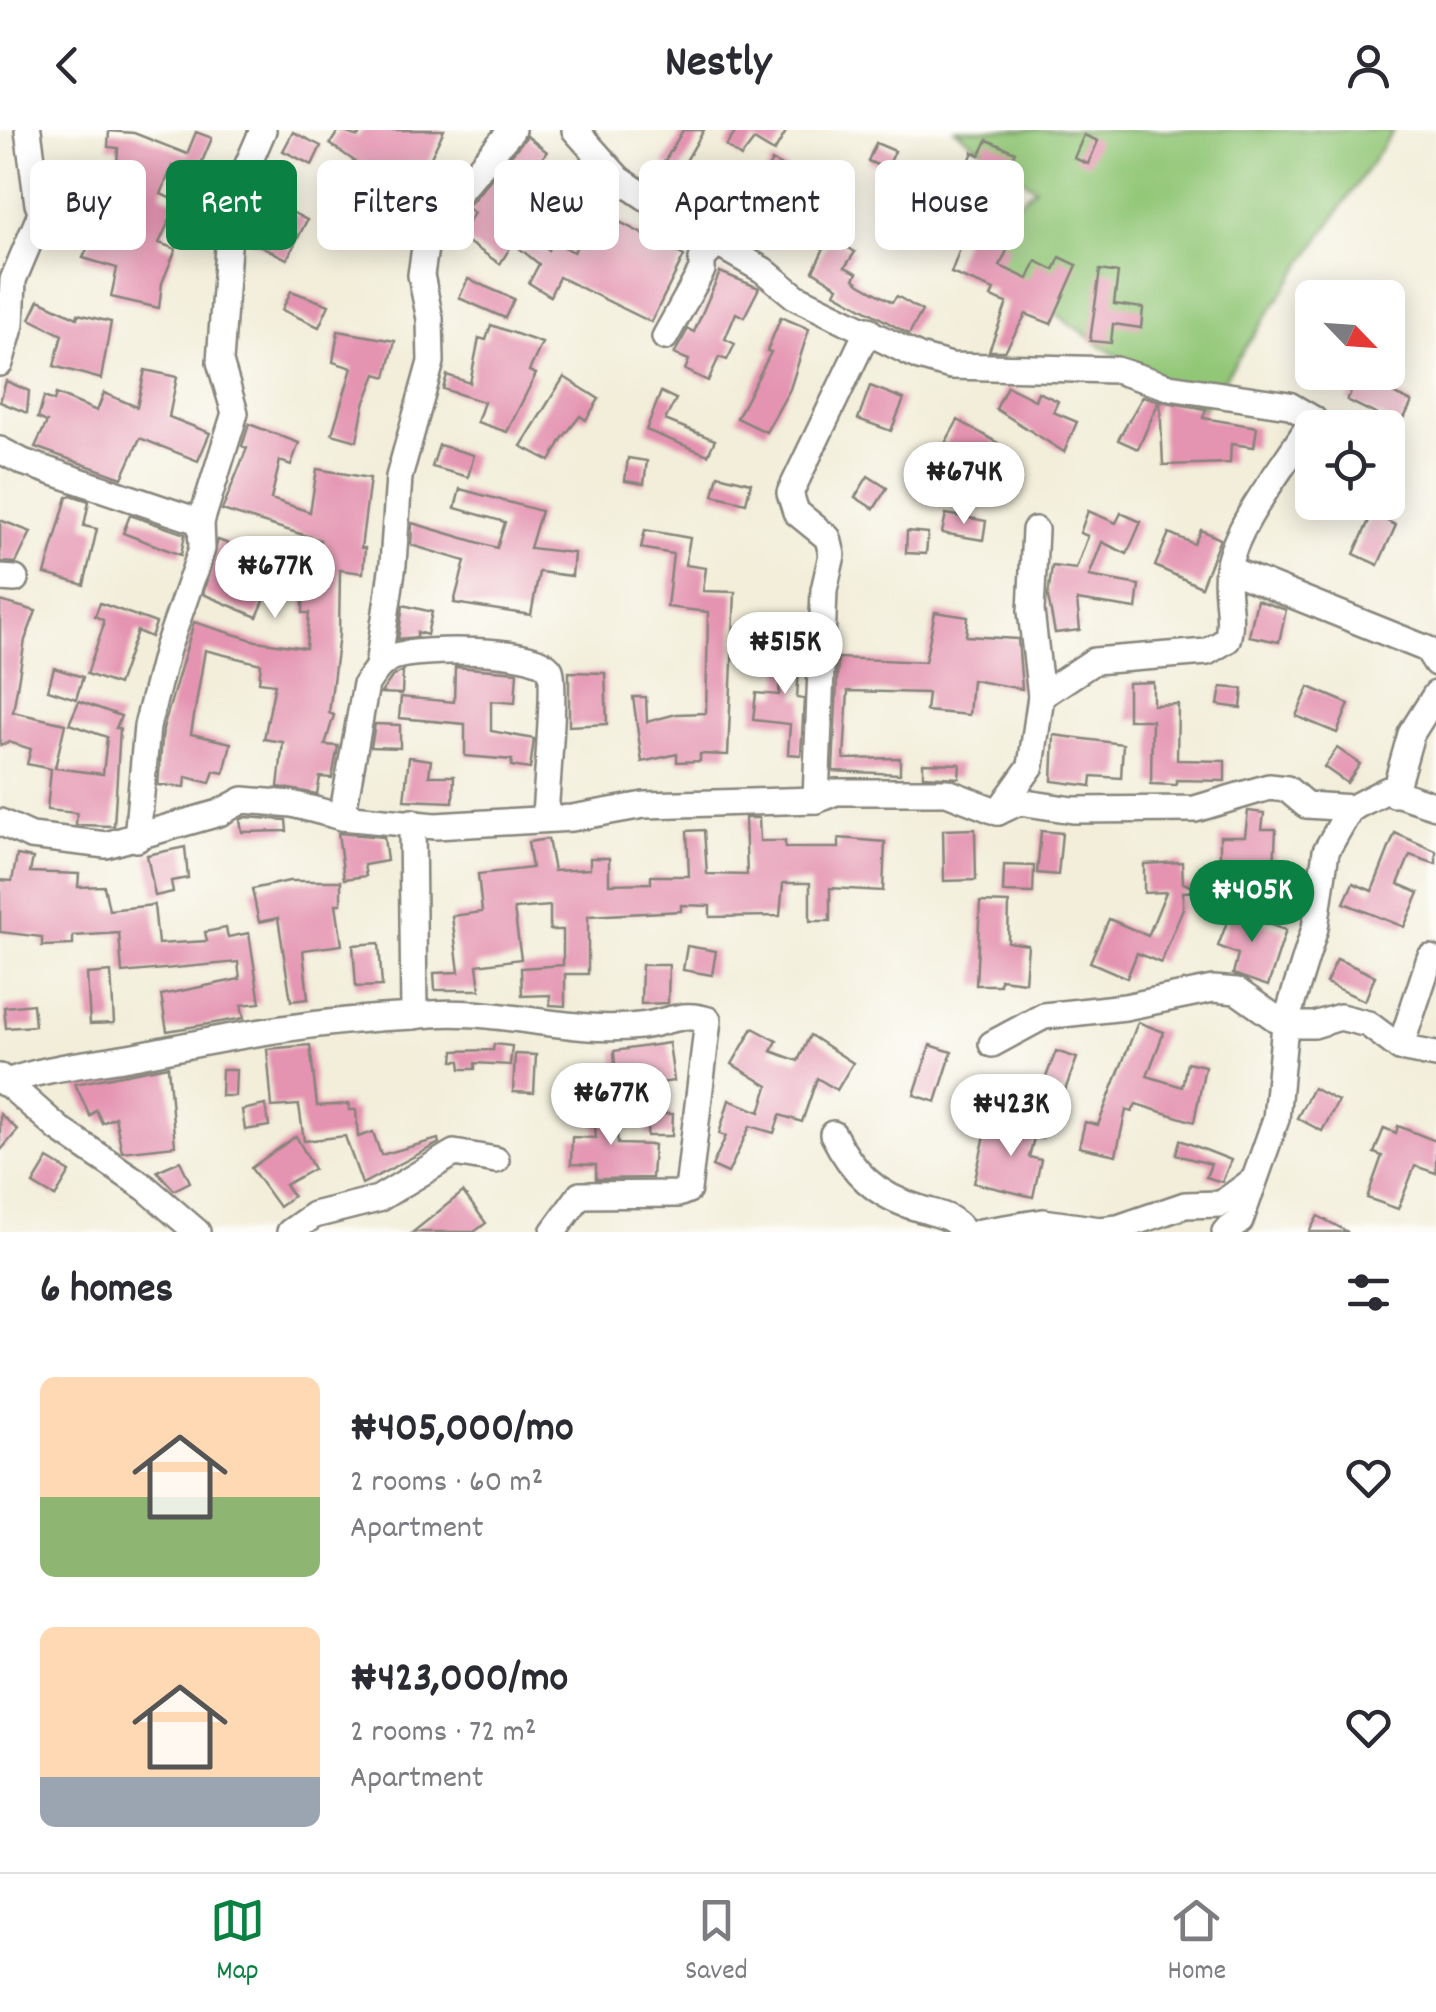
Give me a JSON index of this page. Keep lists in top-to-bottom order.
{
  "north": "bottom right",
  "page": {
    "header": "Nestly",
    "chip": [
      "Buy",
      "Rent",
      "Filters",
      "New",
      "Apartment",
      "House"
    ],
    "price": [
      "₦674K",
      "₦677K",
      "₦515K",
      "₦405K",
      "₦677K",
      "₦423K"
    ],
    "heading": "6 homes",
    "list": [
      {
        "name": "₦405,000/mo",
        "note": "2 rooms · 60 m² · Apartment"
      },
      {
        "name": "₦423,000/mo",
        "note": "2 rooms · 72 m² · Apartment"
      }
    ],
    "tabs": ["Map", "Saved", "Home"]
  }
}
